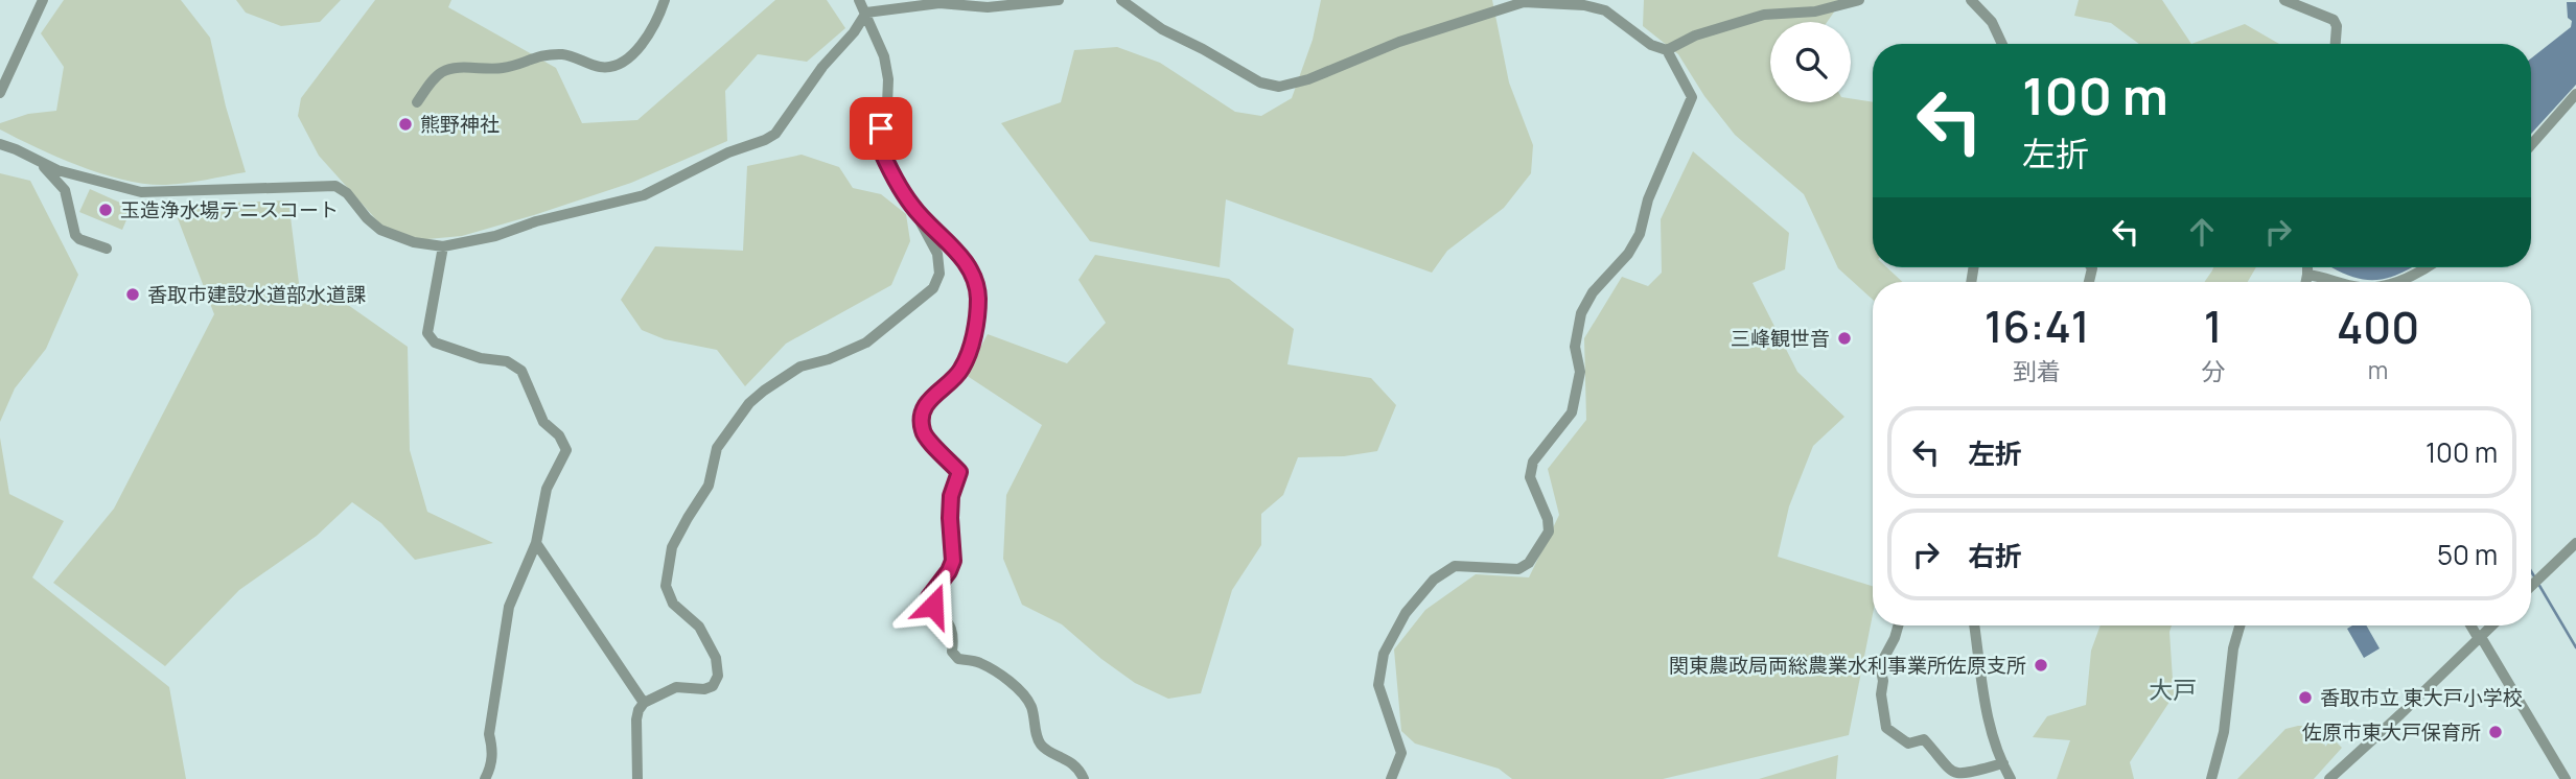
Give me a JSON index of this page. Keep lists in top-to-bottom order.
{
  "districts": ["大戸"],
  "places": [
    "熊野神社",
    "玉造浄水場テニスコート",
    "香取市建設水道部水道課",
    "三峰観世音",
    "関東農政局両総農業水利事業所佐原支所",
    "香取市立 東大戸小学校",
    "佐原市東大戸保育所"
  ],
  "page": {
    "turn": ["100 m", "左折"],
    "eta": [
      "16:41",
      "到着",
      "1",
      "分",
      "400",
      "m"
    ],
    "list": [
      {
        "name": "左折",
        "value": "100 m"
      },
      {
        "name": "右折",
        "value": "50 m"
      }
    ]
  }
}
